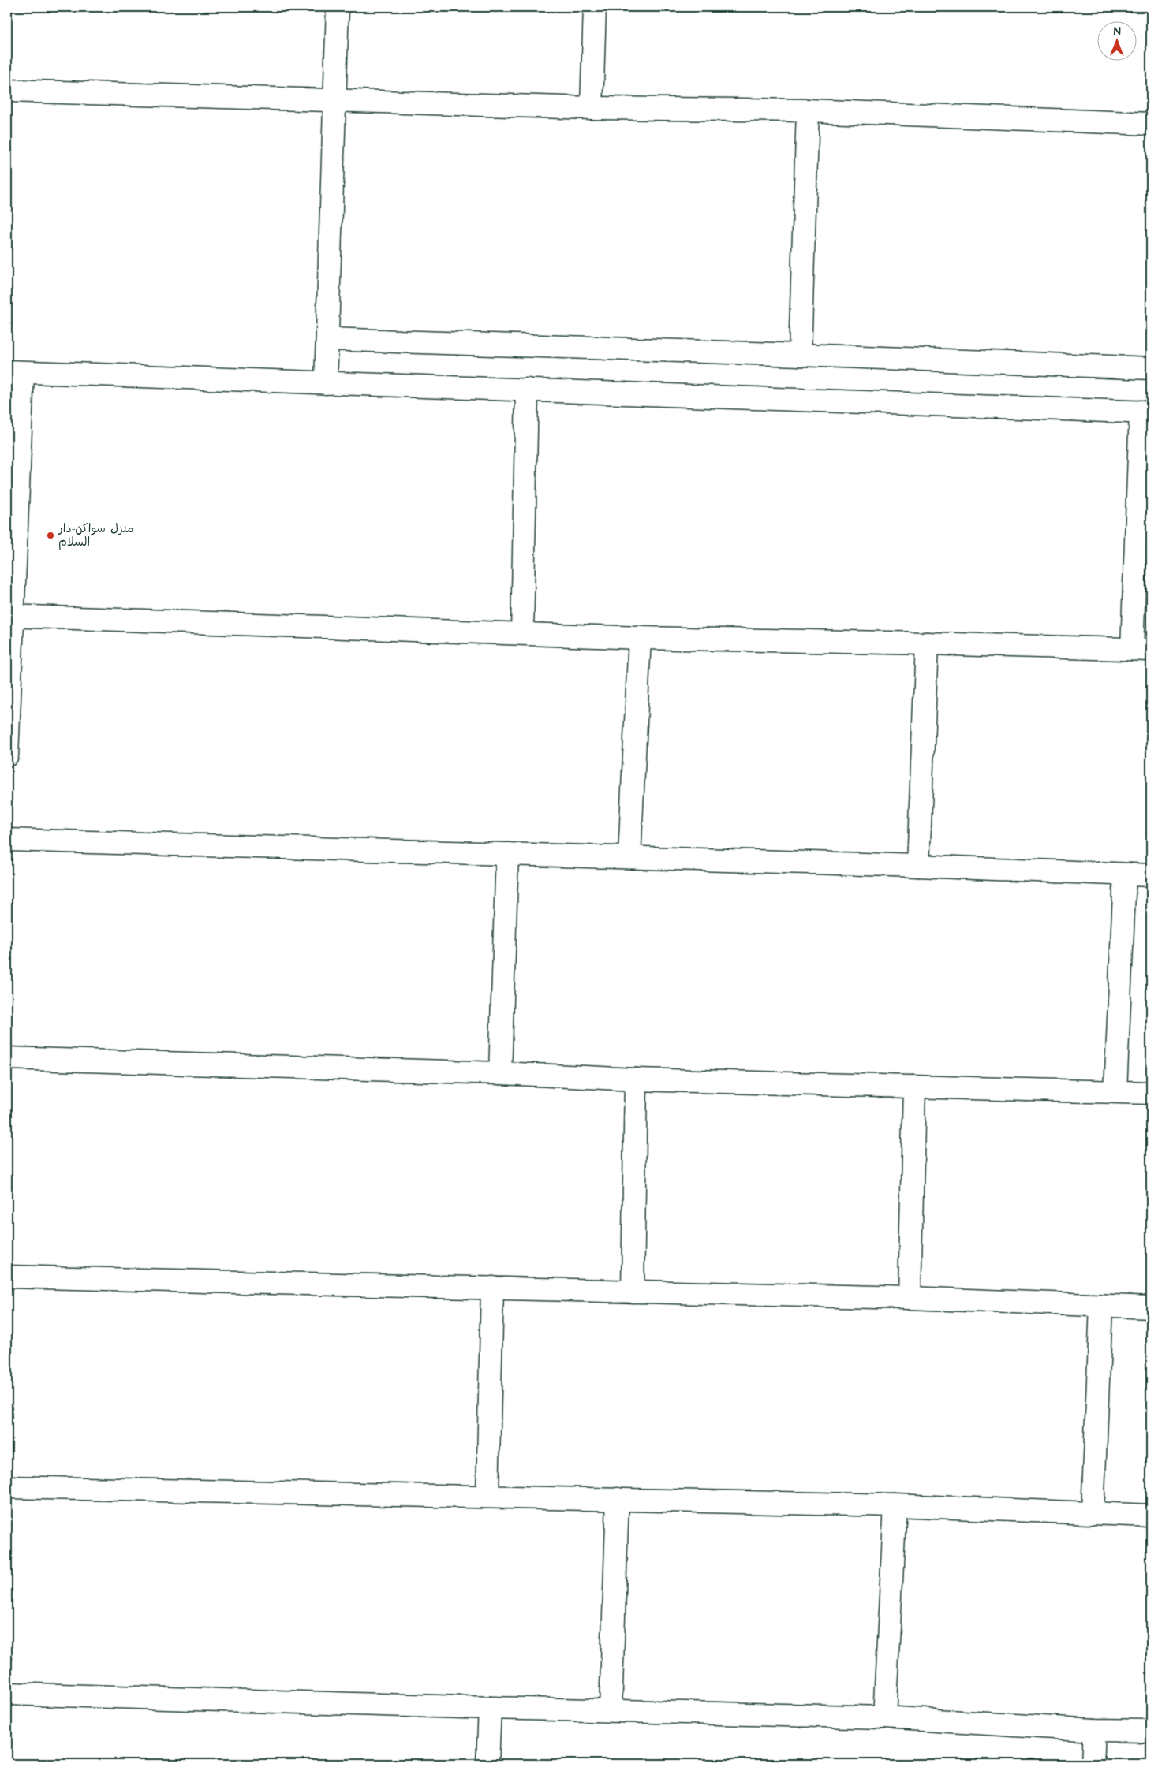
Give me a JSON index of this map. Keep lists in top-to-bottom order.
{
  "places": ["منزل سواكن-دار السلام"],
  "north": "top"
}
